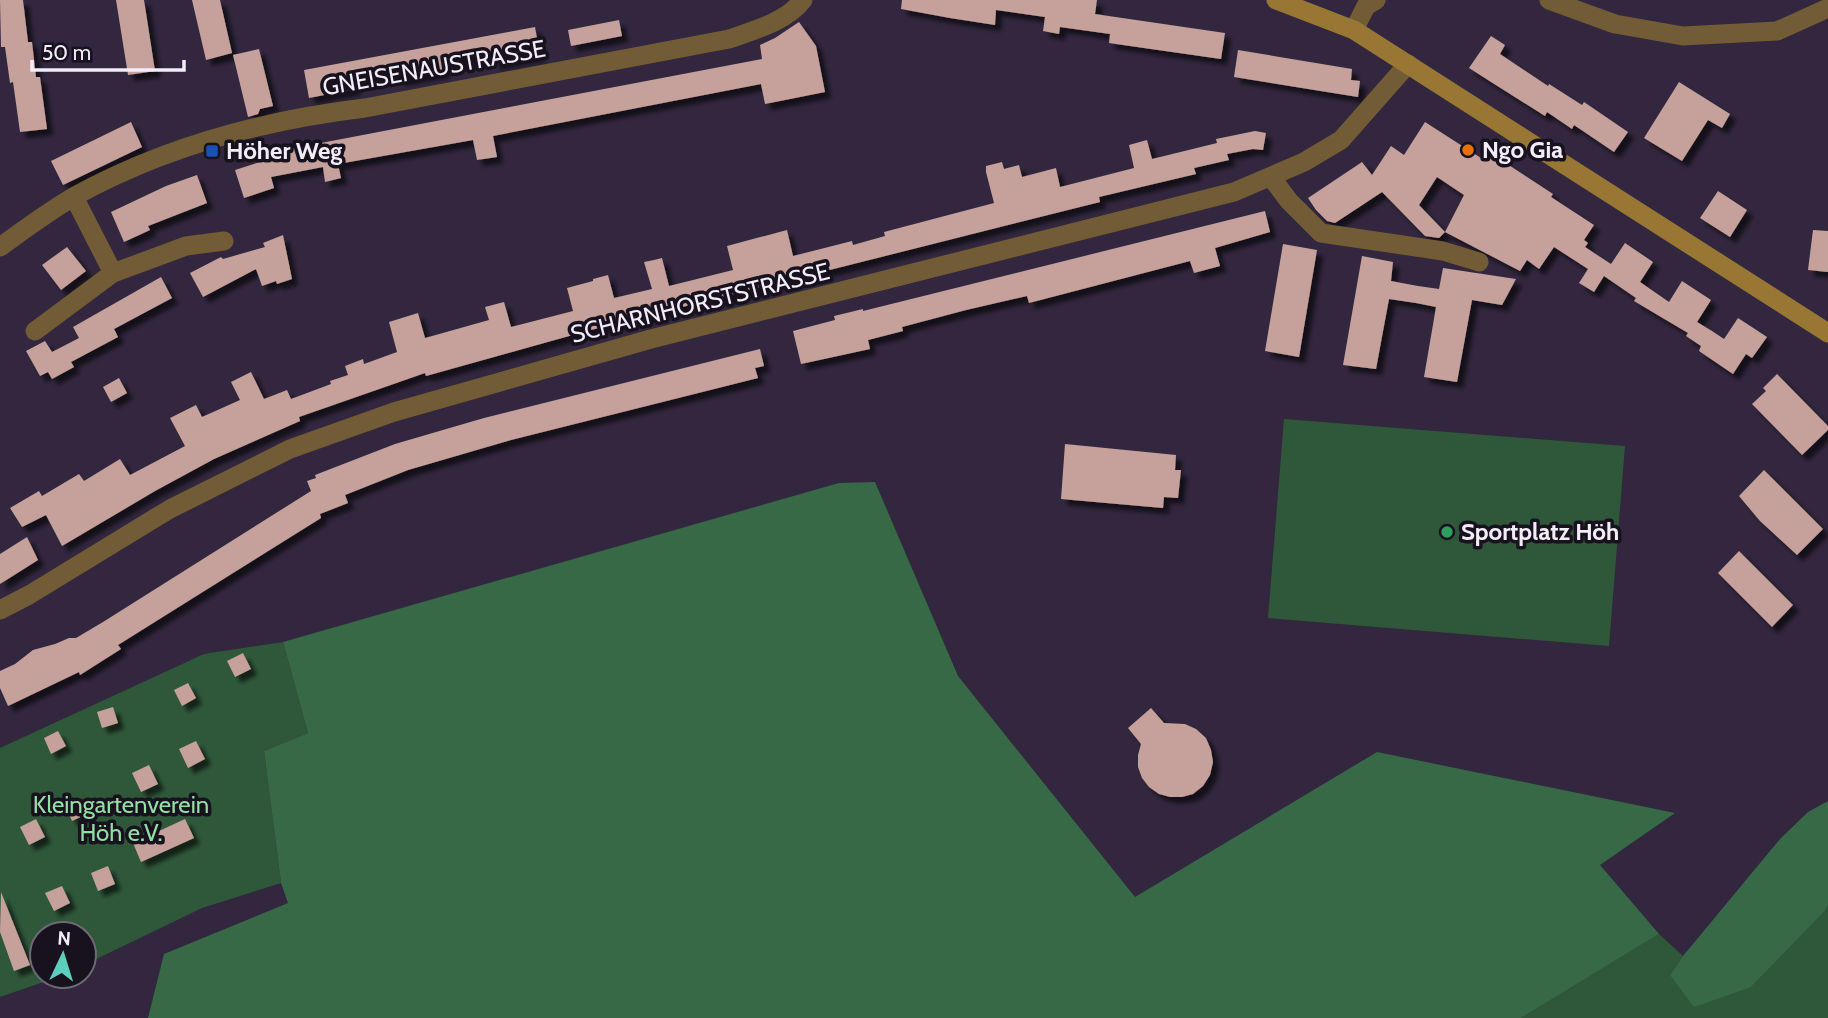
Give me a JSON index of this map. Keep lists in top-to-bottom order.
{
  "streets": {
    "street": ["GNEISENAUSTRASSE", "SCHARNHORSTSTRASSE"]
  },
  "parks": ["Kleingartenverein Höh e.V."],
  "places": {
    "other": ["Ngo Gia", "Sportplatz Höh"],
    "transit": ["Höher Weg"]
  },
  "scale_bar": "50 m",
  "north": "top"
}
